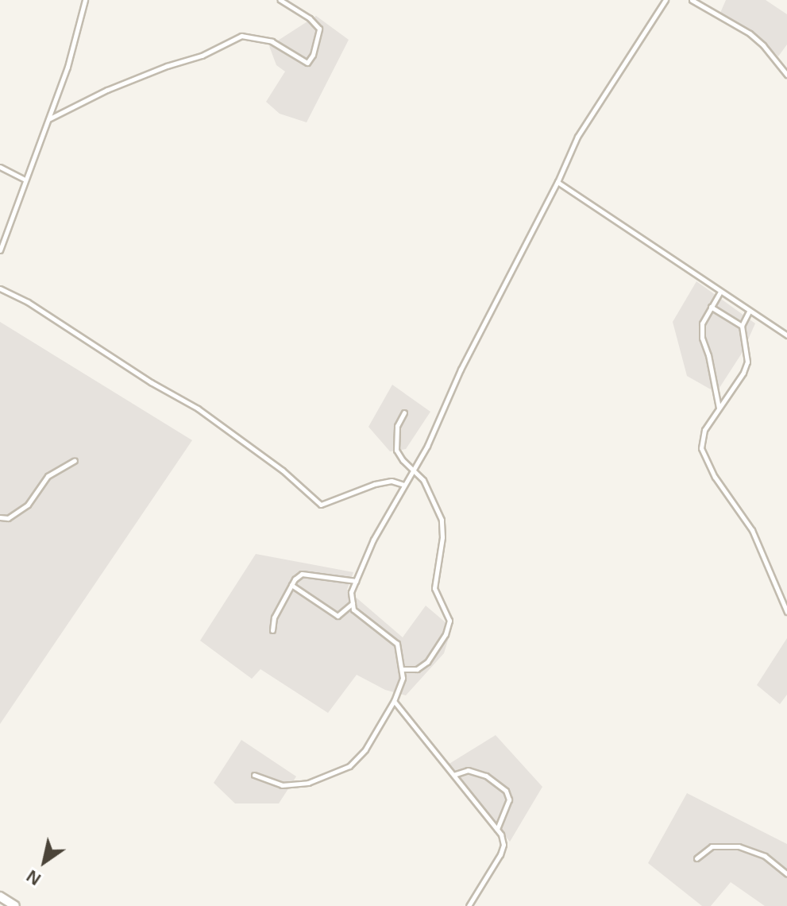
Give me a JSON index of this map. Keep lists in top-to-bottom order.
{
  "north": "bottom left"
}
